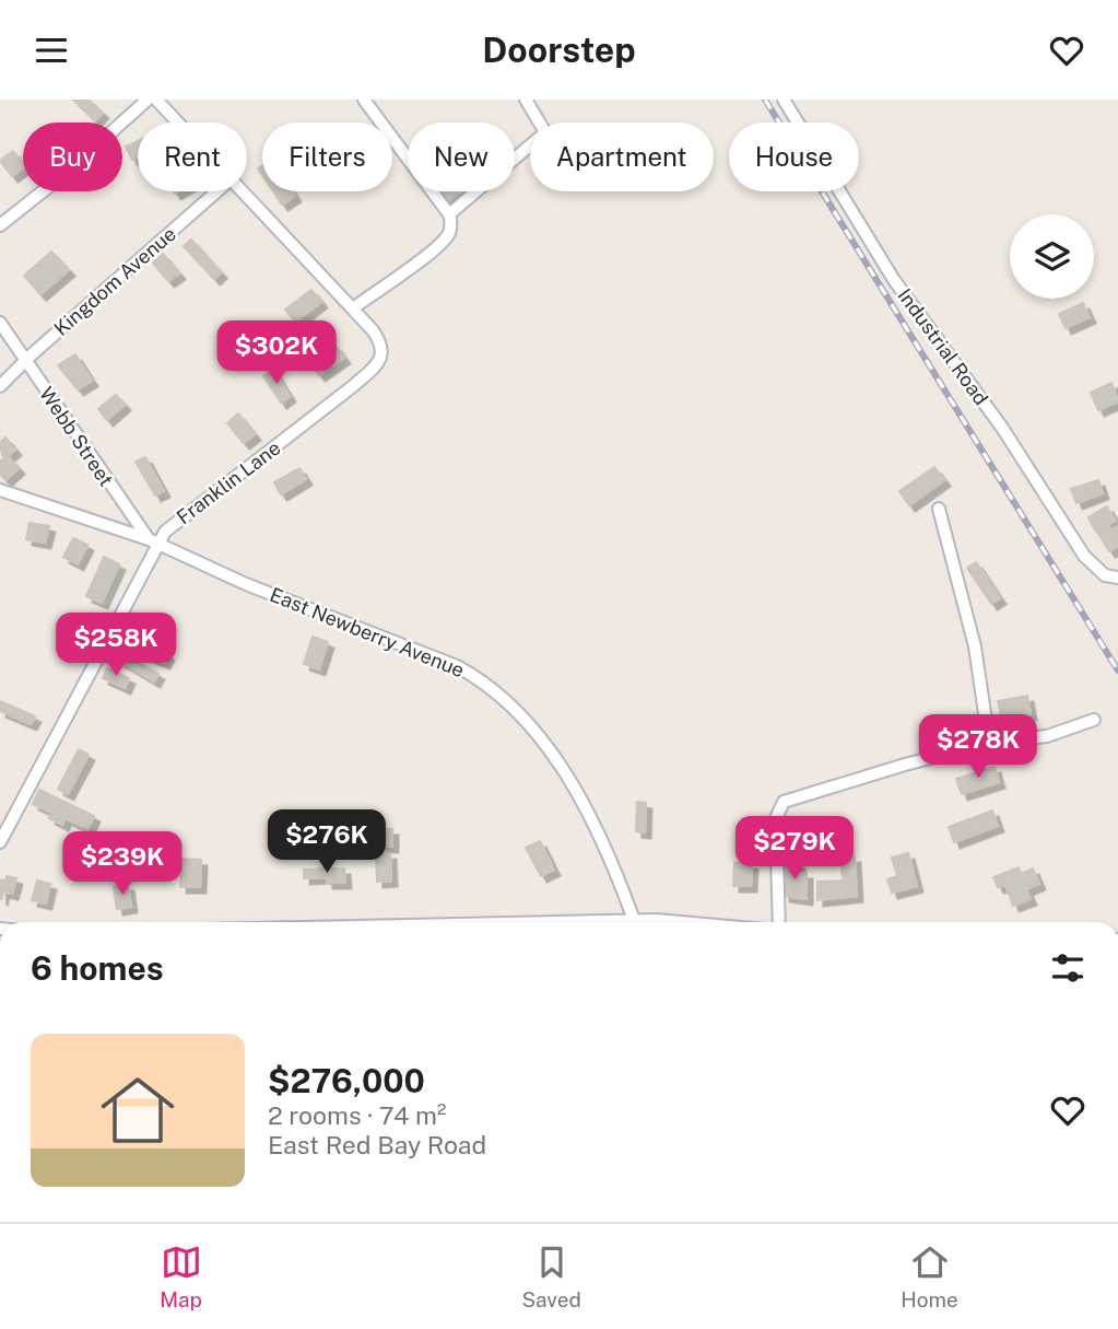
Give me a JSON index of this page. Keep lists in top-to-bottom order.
{
  "streets": {
    "street": [
      "Kingdom Avenue",
      "Industrial Road",
      "Webb Street",
      "Franklin Lane",
      "East Newberry Avenue"
    ]
  },
  "crossings": [
    ["Kingdom Avenue", "Webb Street"],
    ["Webb Street", "Franklin Lane"],
    ["Webb Street", "East Newberry Avenue"],
    ["Franklin Lane", "East Newberry Avenue"]
  ],
  "page": {
    "header": "Doorstep",
    "chip": [
      "Buy",
      "Rent",
      "Filters",
      "New",
      "Apartment",
      "House"
    ],
    "price": [
      "$302K",
      "$258K",
      "$278K",
      "$276K",
      "$279K",
      "$239K"
    ],
    "heading": "6 homes",
    "list": [
      {
        "name": "$276,000",
        "note": "2 rooms · 74 m² · East Red Bay Road"
      }
    ],
    "tabs": ["Map", "Saved", "Home"]
  }
}
